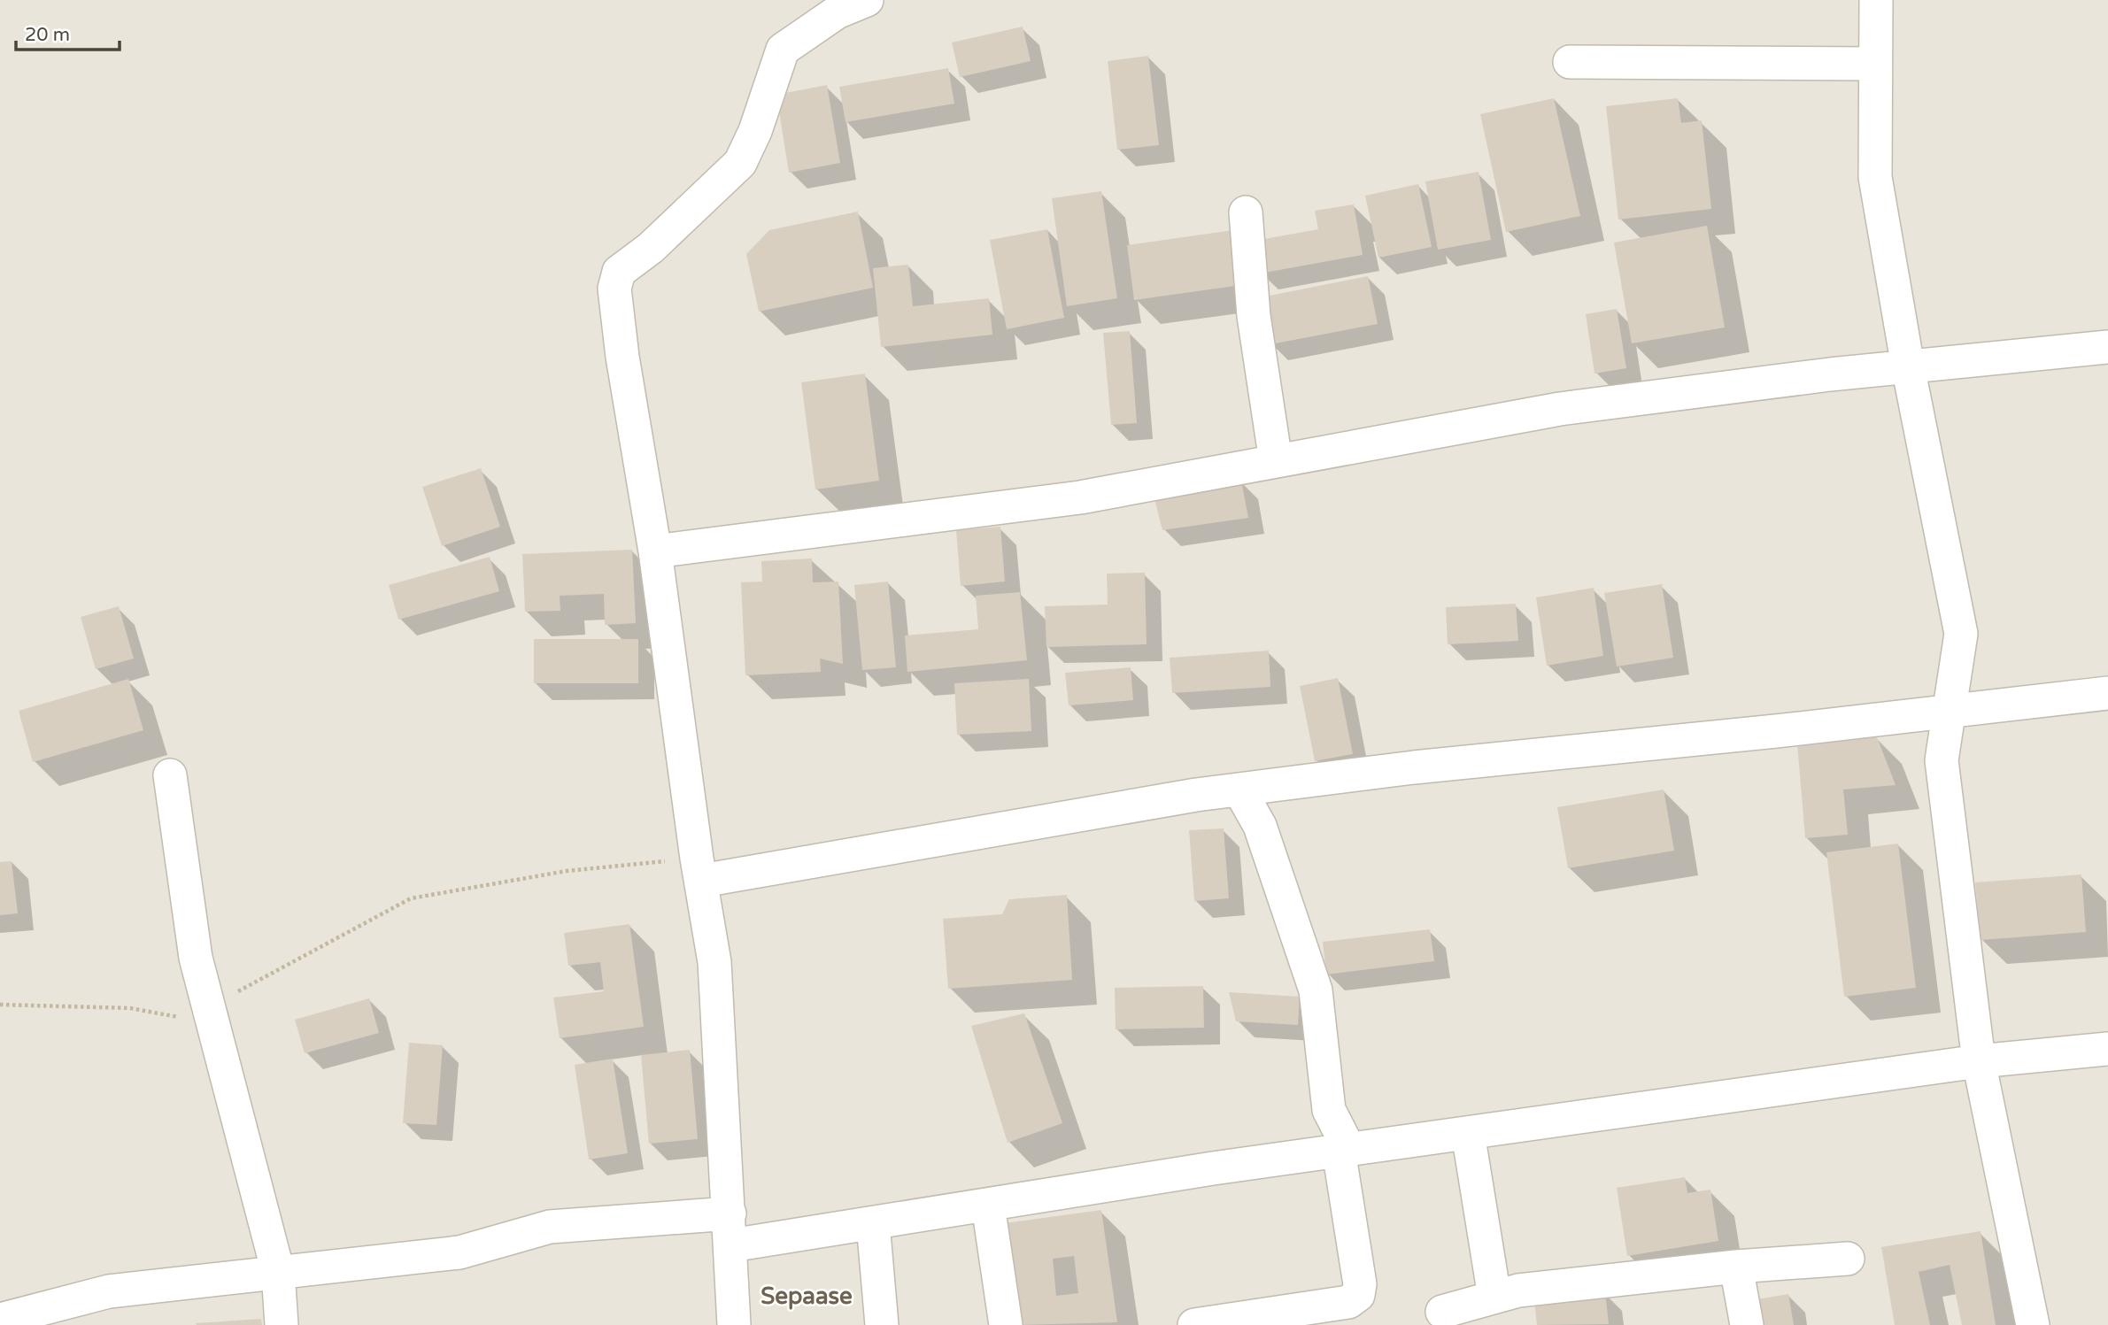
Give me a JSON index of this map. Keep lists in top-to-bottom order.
{
  "districts": ["Sepaase"],
  "scale_bar": "20 m"
}
